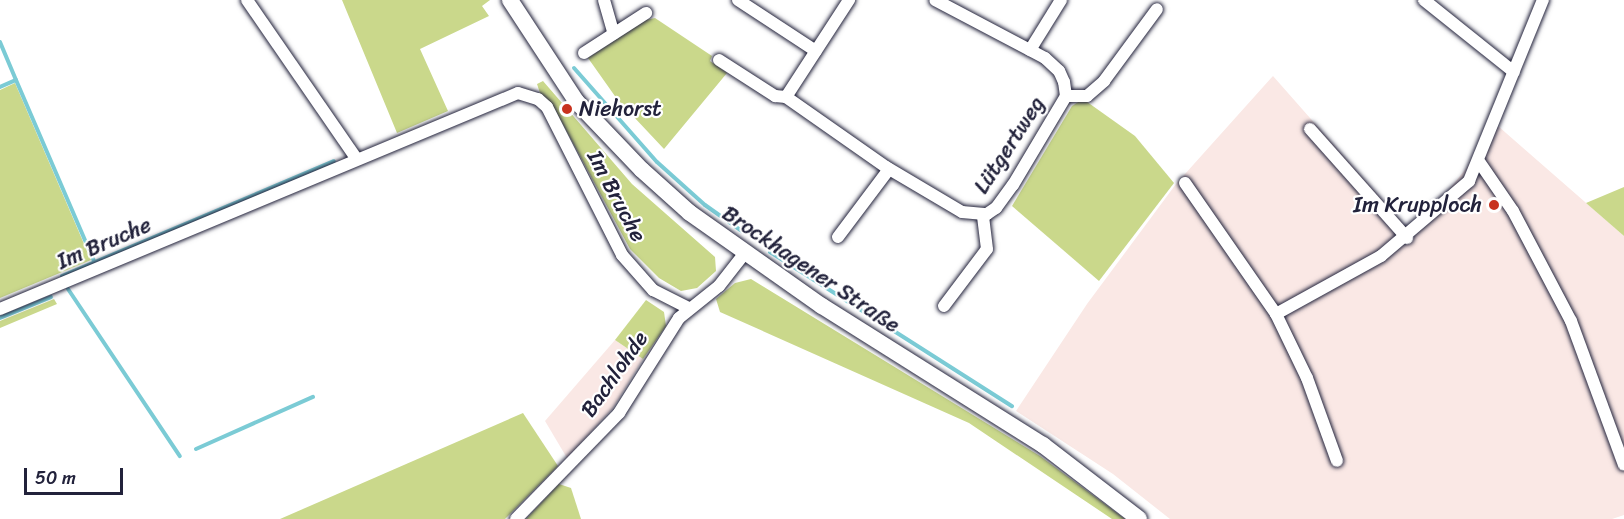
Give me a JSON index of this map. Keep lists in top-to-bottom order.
{
  "streets": {
    "main road": ["Brockhagener Straße"],
    "street": ["Lütgertweg", "Im Bruche", "Bachlohde"]
  },
  "crossings": [
    ["Im Bruche", "Bachlohde"],
    ["Brockhagener Straße", "Bachlohde"]
  ],
  "places": ["Niehorst", "Im Krupploch"],
  "scale_bar": "50 m"
}
